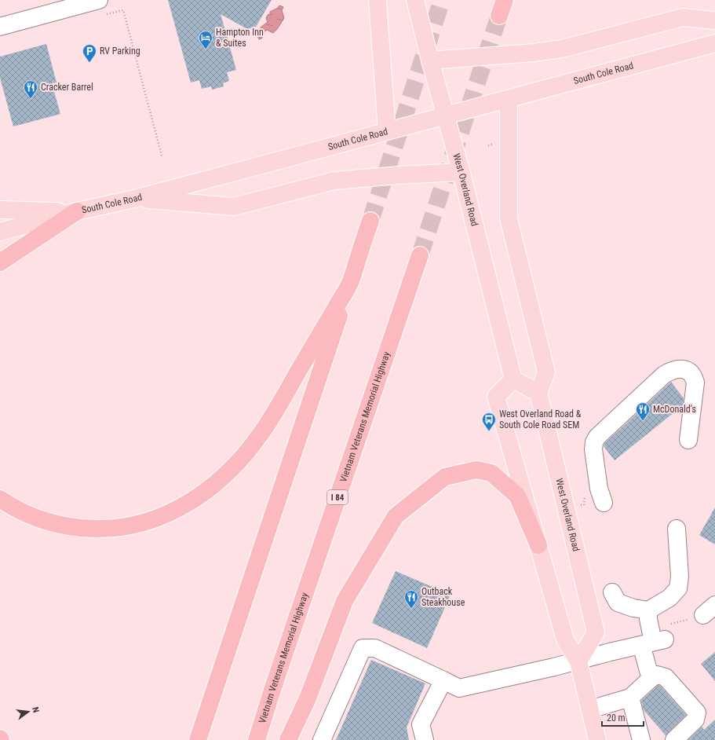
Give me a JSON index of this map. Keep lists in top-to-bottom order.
{
  "streets": {
    "highway": ["Vietnam Veterans Memorial Highway", "I 84"],
    "main road": ["South Cole Road", "West Overland Road"]
  },
  "crossings": [
    ["South Cole Road", "West Overland Road"]
  ],
  "places": {
    "hotel": ["Hampton Inn & Suites"],
    "parking": ["RV Parking"],
    "restaurant": ["Cracker Barrel", "McDonald's", "Outback Steakhouse"],
    "bus stop": ["West Overland Road & South Cole Road SEM"]
  },
  "scale_bar": "20 m",
  "north": "right"
}
